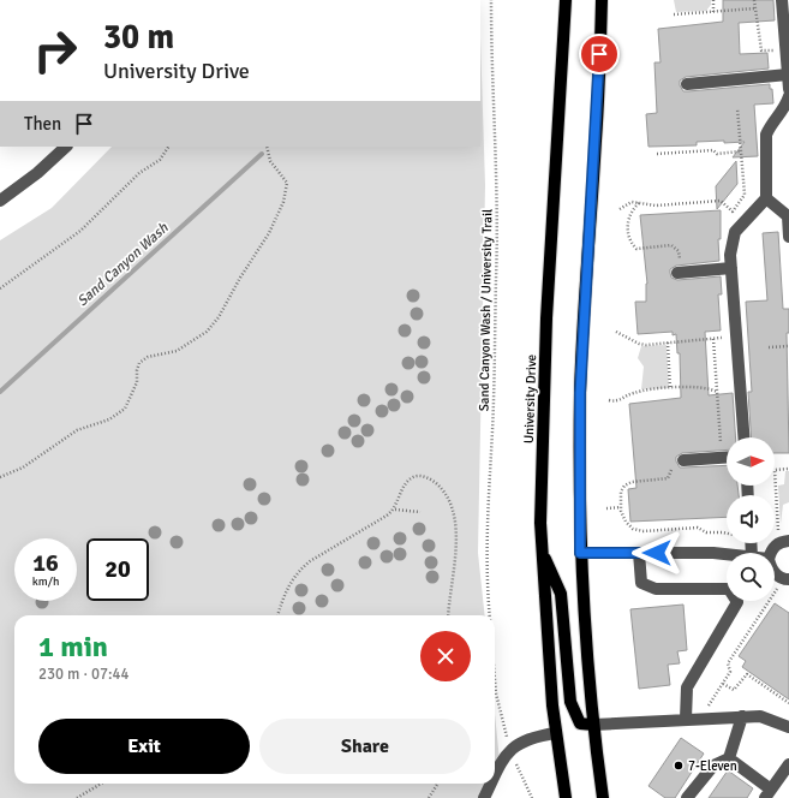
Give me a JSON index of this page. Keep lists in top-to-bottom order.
{
  "streets": {
    "main road": ["University Drive"],
    "path": ["Sand Canyon Wash / University Trail"]
  },
  "water": ["Sand Canyon Wash"],
  "places": ["7-Eleven"],
  "north": "right",
  "page": {
    "turn": ["30 m", "University Drive"],
    "then": "Then",
    "speed": "16 km/h",
    "limit": "20",
    "heading": ["1 min", "230 m · 07:44"],
    "buttons": ["Exit", "Share"]
  }
}
